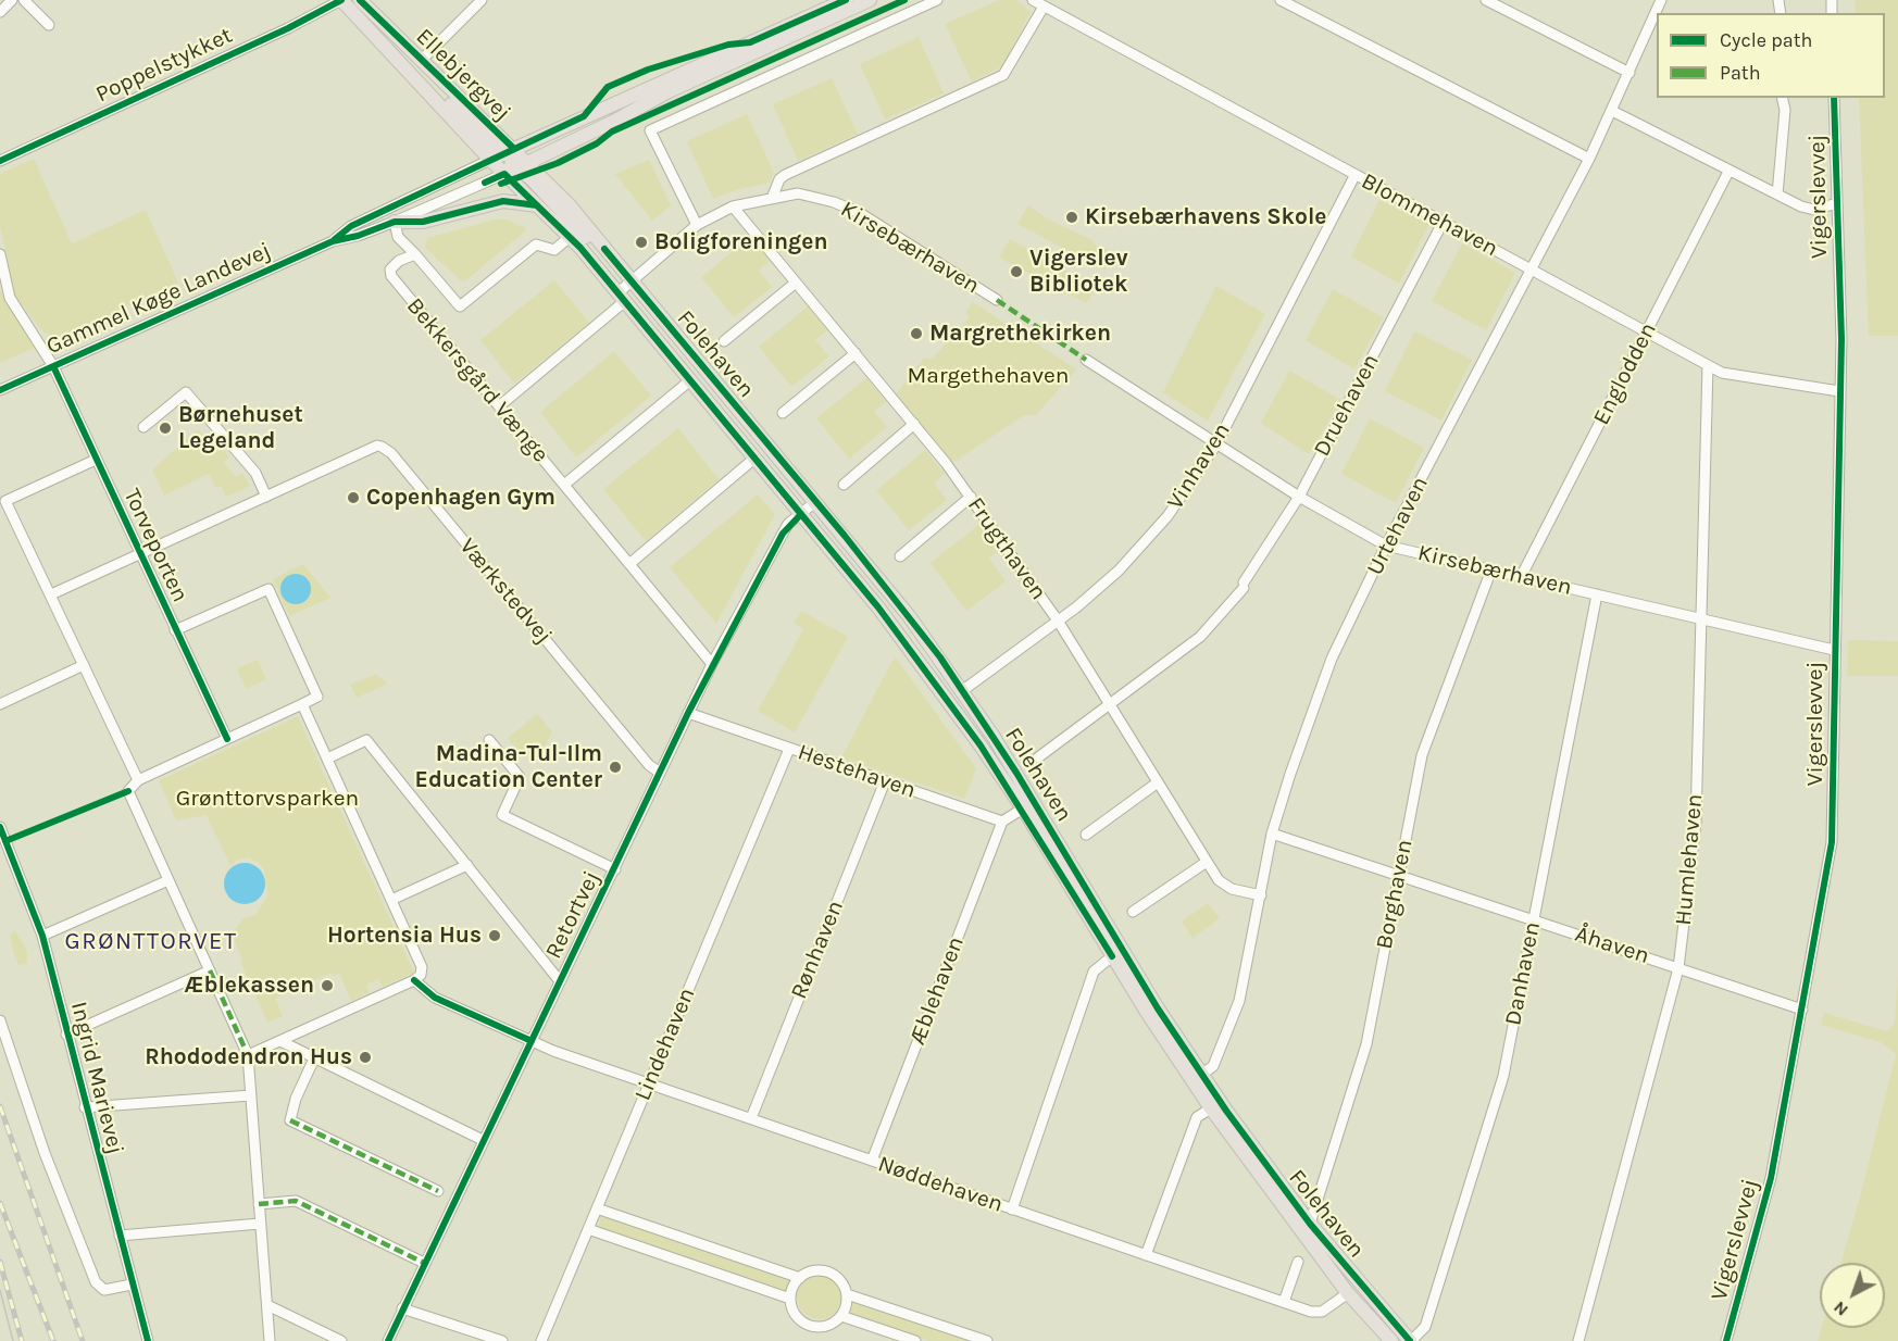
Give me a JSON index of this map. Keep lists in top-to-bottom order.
{
  "streets": {
    "main road": ["Ellebjergvej", "Gammel Køge Landevej", "Folehaven"],
    "street": [
      "Poppelstykket",
      "Vigerslevvej",
      "Blommehaven",
      "Kirsebærhaven",
      "Englodden",
      "Bekkersgård Vænge",
      "Druehaven",
      "Vinhaven",
      "Urtehaven",
      "Torveporten",
      "Frugthaven",
      "Værkstedvej",
      "Hestehaven",
      "Humlehaven",
      "Borghaven",
      "Retortvej",
      "Åhaven",
      "Rønhaven",
      "Danhaven",
      "Æblehaven",
      "Lindehaven",
      "Ingrid Marievej",
      "Nøddehaven"
    ]
  },
  "crossings": [
    ["Ellebjergvej", "Gammel Køge Landevej"],
    ["Ellebjergvej", "Folehaven"],
    ["Vigerslevvej", "Blommehaven"],
    ["Vigerslevvej", "Kirsebærhaven"],
    ["Vigerslevvej", "Åhaven"],
    ["Blommehaven", "Englodden"],
    ["Blommehaven", "Druehaven"],
    ["Blommehaven", "Vinhaven"],
    ["Blommehaven", "Urtehaven"],
    ["Blommehaven", "Humlehaven"],
    ["Kirsebærhaven", "Folehaven"],
    ["Kirsebærhaven", "Englodden"],
    ["Kirsebærhaven", "Druehaven"],
    ["Kirsebærhaven", "Vinhaven"],
    ["Kirsebærhaven", "Urtehaven"],
    ["Kirsebærhaven", "Frugthaven"],
    ["Kirsebærhaven", "Humlehaven"],
    ["Kirsebærhaven", "Borghaven"],
    ["Kirsebærhaven", "Danhaven"],
    ["Gammel Køge Landevej", "Folehaven"],
    ["Gammel Køge Landevej", "Torveporten"],
    ["Folehaven", "Bekkersgård Vænge"],
    ["Folehaven", "Vinhaven"],
    ["Folehaven", "Urtehaven"],
    ["Folehaven", "Frugthaven"],
    ["Folehaven", "Borghaven"],
    ["Folehaven", "Retortvej"],
    ["Folehaven", "Danhaven"],
    ["Folehaven", "Nøddehaven"],
    ["Bekkersgård Vænge", "Retortvej"],
    ["Druehaven", "Frugthaven"],
    ["Vinhaven", "Frugthaven"],
    ["Urtehaven", "Frugthaven"],
    ["Urtehaven", "Åhaven"],
    ["Torveporten", "Værkstedvej"],
    ["Værkstedvej", "Retortvej"],
    ["Hestehaven", "Retortvej"],
    ["Hestehaven", "Rønhaven"],
    ["Hestehaven", "Æblehaven"],
    ["Hestehaven", "Lindehaven"],
    ["Humlehaven", "Åhaven"],
    ["Borghaven", "Åhaven"],
    ["Retortvej", "Nøddehaven"],
    ["Åhaven", "Danhaven"],
    ["Rønhaven", "Nøddehaven"],
    ["Æblehaven", "Nøddehaven"],
    ["Lindehaven", "Nøddehaven"]
  ],
  "districts": ["GRØNTTORVET"],
  "parks": ["Margethehaven", "Grønttorvsparken"],
  "places": [
    "Kirsebærhavens Skole",
    "Boligforeningen",
    "Vigerslev Bibliotek",
    "Margrethekirken",
    "Børnehuset Legeland",
    "Copenhagen Gym",
    "Madina-Tul-Ilm Education Center",
    "Hortensia Hus",
    "Æblekassen",
    "Rhododendron Hus"
  ],
  "legend": ["Cycle path", "Path"],
  "north": "bottom left"
}
